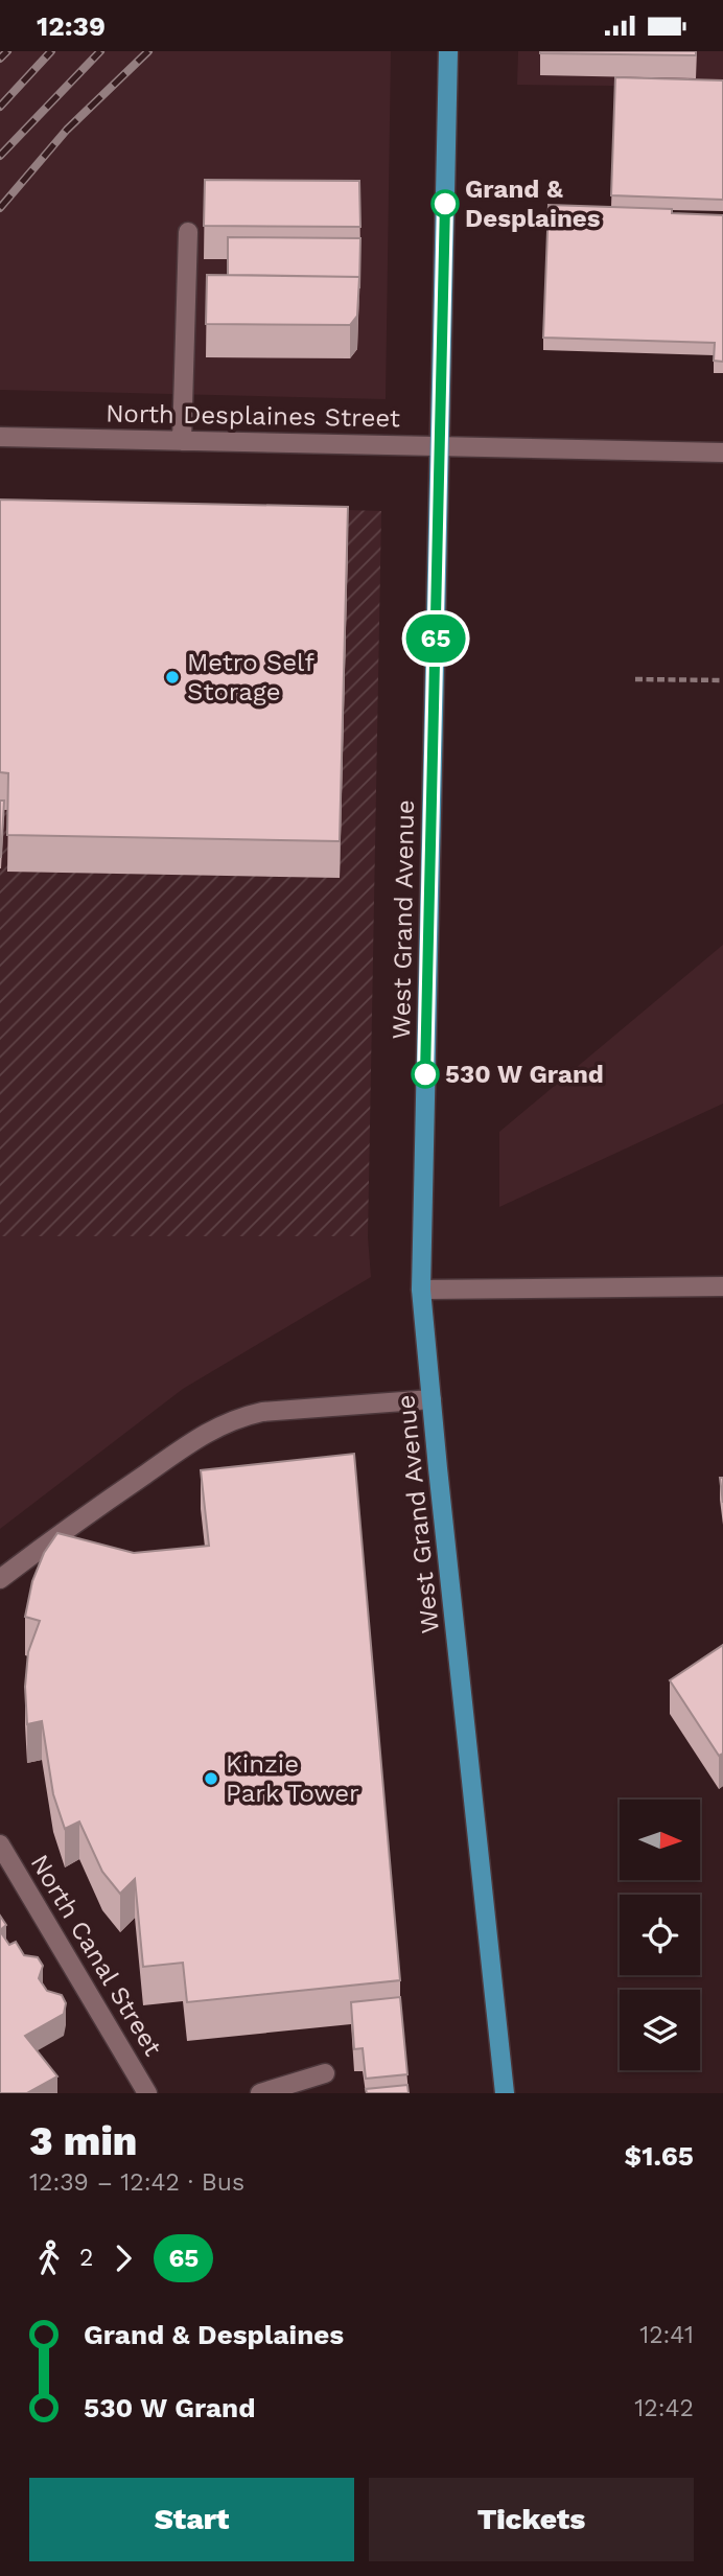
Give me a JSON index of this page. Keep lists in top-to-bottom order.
{
  "streets": {
    "main road": ["West Grand Avenue"],
    "street": ["North Desplaines Street", "North Canal Street"]
  },
  "crossings": [
    ["North Desplaines Street", "West Grand Avenue"]
  ],
  "places": [
    "Grand & Desplaines",
    "Metro Self Storage",
    "530 W Grand",
    "Kinzie Park Tower"
  ],
  "lines": ["bus line 65"],
  "north": "right",
  "page": {
    "status": "12:39",
    "on_map": "65",
    "heading": ["3 min", "12:39 – 12:42 · Bus", "$1.65"],
    "legs": ["2", "65"],
    "list": [
      {
        "name": "Grand & Desplaines",
        "value": "12:41"
      },
      {
        "name": "530 W Grand",
        "value": "12:42"
      }
    ],
    "buttons": ["Start", "Tickets"]
  }
}
